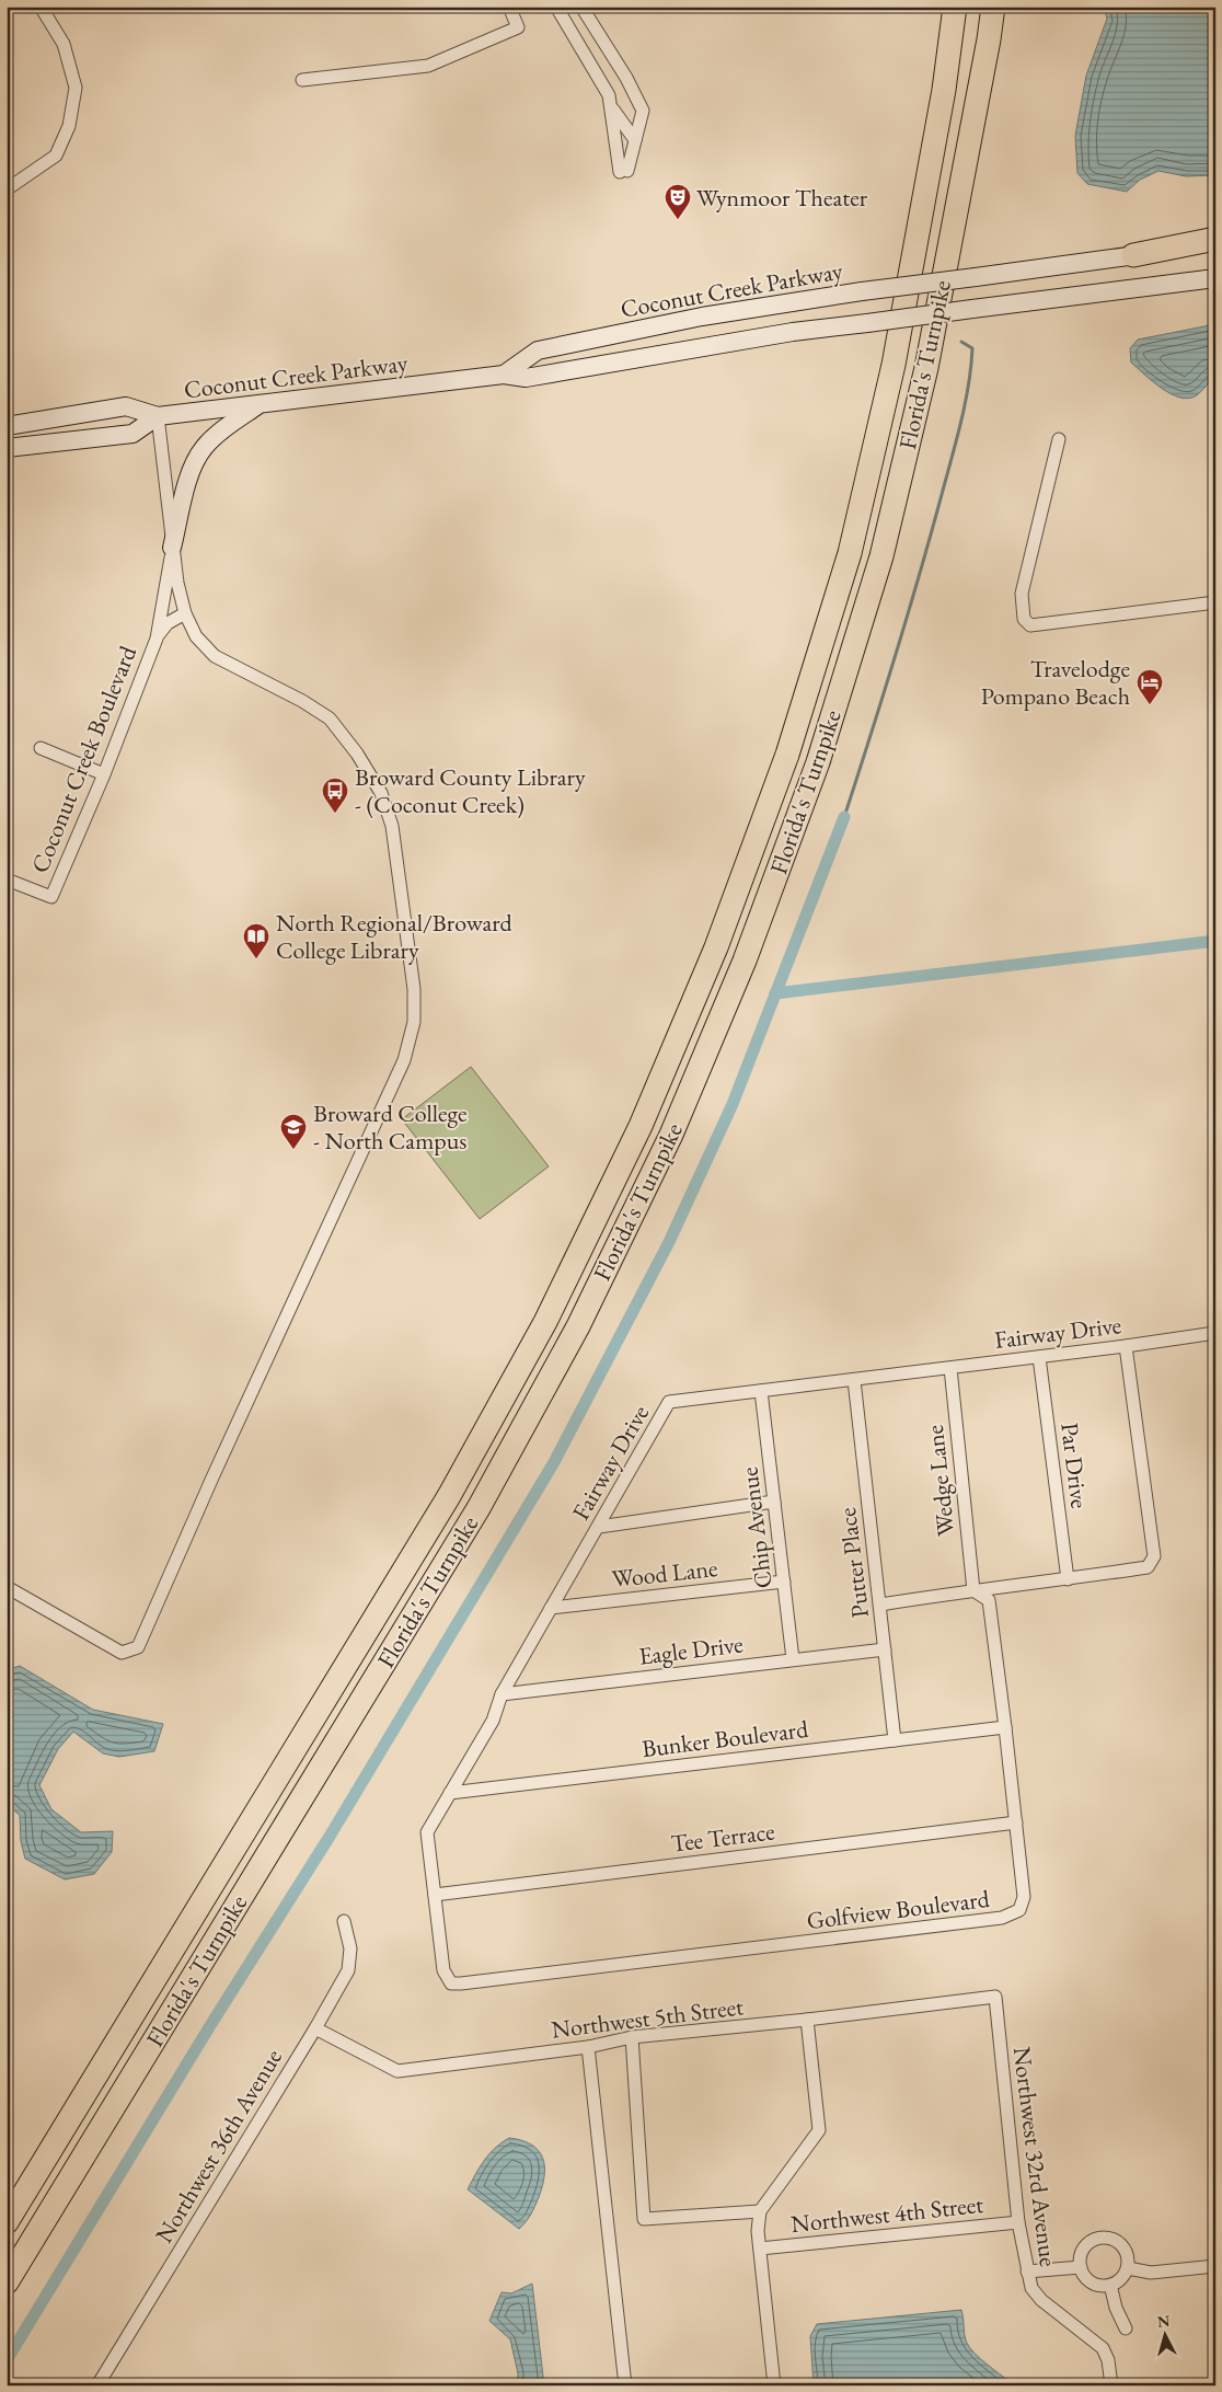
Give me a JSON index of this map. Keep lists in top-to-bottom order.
{
  "streets": {
    "highway": ["Florida's Turnpike"],
    "main road": ["Coconut Creek Parkway"],
    "street": [
      "Coconut Creek Boulevard",
      "Fairway Drive",
      "Par Drive",
      "Wedge Lane",
      "Chip Avenue",
      "Putter Place",
      "Wood Lane",
      "Eagle Drive",
      "Bunker Boulevard",
      "Tee Terrace",
      "Golfview Boulevard",
      "Northwest 5th Street",
      "Northwest 36th Avenue",
      "Northwest 32rd Avenue",
      "Northwest 4th Street"
    ]
  },
  "crossings": [
    ["Coconut Creek Parkway", "Coconut Creek Boulevard"],
    ["Fairway Drive", "Par Drive"],
    ["Fairway Drive", "Wedge Lane"],
    ["Fairway Drive", "Chip Avenue"],
    ["Fairway Drive", "Putter Place"],
    ["Fairway Drive", "Wood Lane"],
    ["Fairway Drive", "Eagle Drive"],
    ["Fairway Drive", "Bunker Boulevard"],
    ["Fairway Drive", "Tee Terrace"],
    ["Fairway Drive", "Golfview Boulevard"],
    ["Wedge Lane", "Golfview Boulevard"],
    ["Chip Avenue", "Wood Lane"],
    ["Chip Avenue", "Eagle Drive"],
    ["Putter Place", "Eagle Drive"],
    ["Putter Place", "Bunker Boulevard"],
    ["Bunker Boulevard", "Golfview Boulevard"],
    ["Tee Terrace", "Golfview Boulevard"],
    ["Northwest 5th Street", "Northwest 36th Avenue"],
    ["Northwest 5th Street", "Northwest 32rd Avenue"],
    ["Northwest 32rd Avenue", "Northwest 4th Street"]
  ],
  "places": {
    "theatre": ["Wynmoor Theater"],
    "hotel": ["Travelodge Pompano Beach"],
    "bus stop": ["Broward County Library - (Coconut Creek)"],
    "library": ["North Regional/Broward College Library"],
    "school or university": ["Broward College - North Campus"]
  },
  "north": "top"
}
